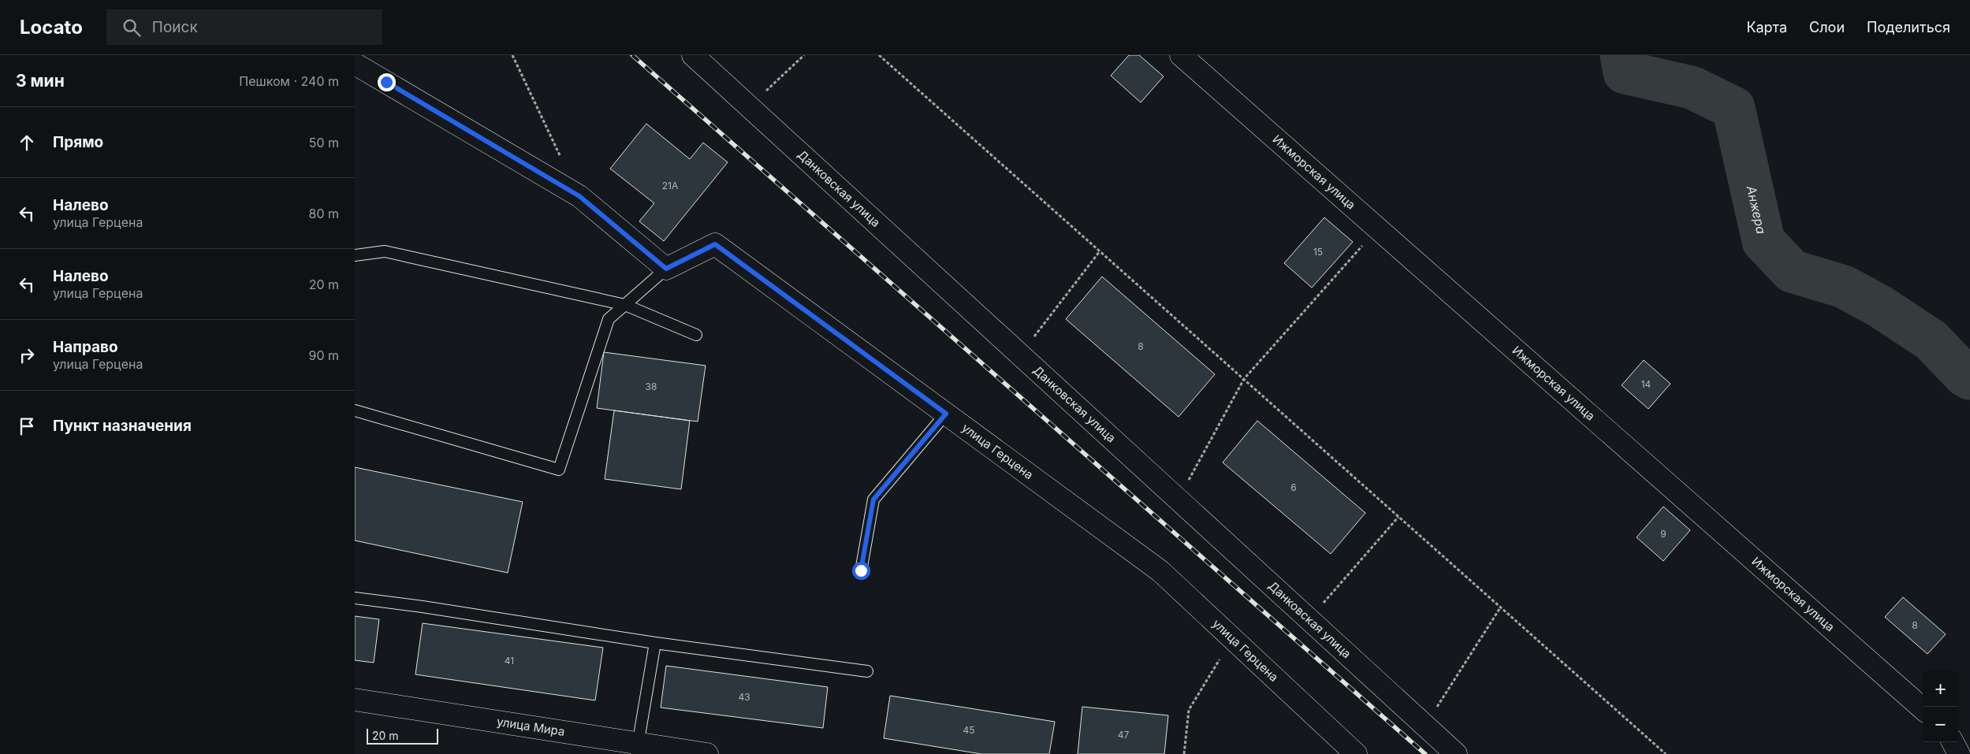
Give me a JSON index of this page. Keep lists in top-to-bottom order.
{
  "streets": {
    "street": [
      "Ижморская улица",
      "Данковская улица",
      "улица Герцена",
      "улица Мира"
    ]
  },
  "water": ["Анжера"],
  "house_numbers": [
    "21А",
    "15",
    "8",
    "14",
    "38",
    "6",
    "9",
    "8",
    "41",
    "43",
    "45",
    "47"
  ],
  "scale_bar": "20 m",
  "page": {
    "header": "Locato",
    "search": "Поиск",
    "nav": ["Карта", "Слои", "Поделиться"],
    "heading": ["3 мин", "Пешком · 240 m"],
    "list": [
      ["Прямо", "50 m"],
      ["Налево", "улица Герцена", "80 m"],
      ["Налево", "улица Герцена", "20 m"],
      ["Направо", "улица Герцена", "90 m"],
      "Пункт назначения"
    ],
    "map_buttons": ["+", "−"],
    "scale": "20 m"
  }
}
